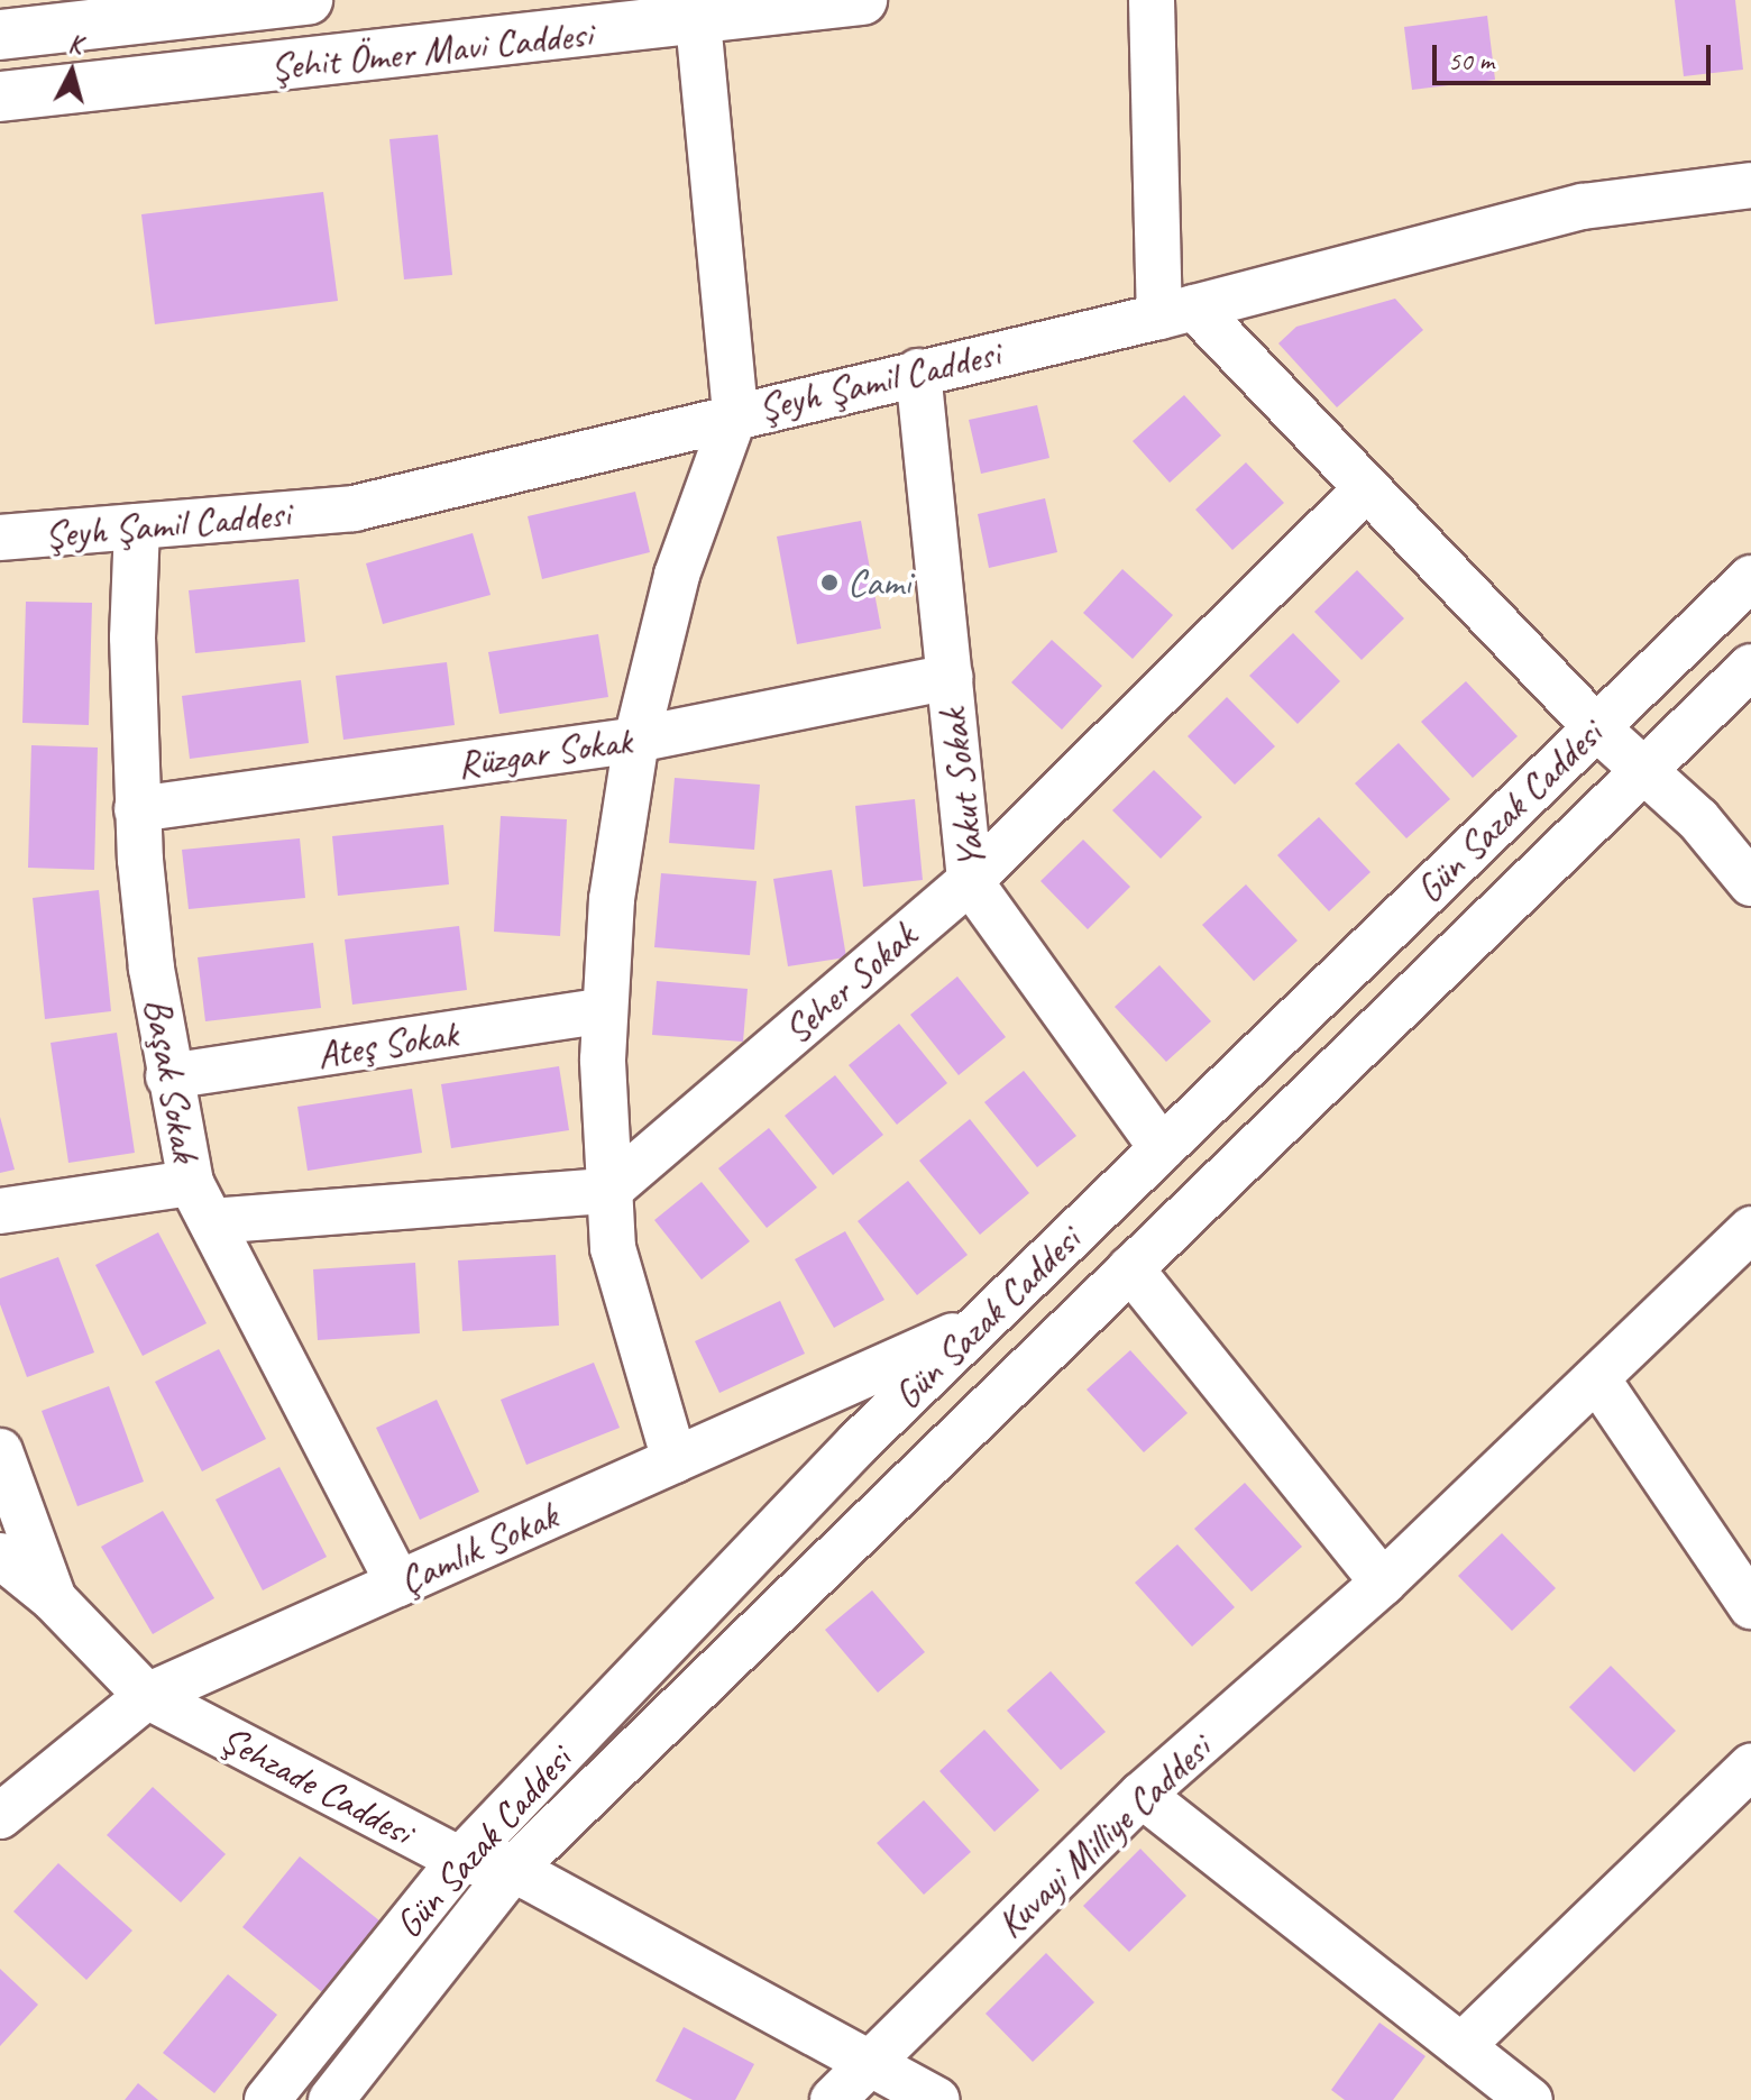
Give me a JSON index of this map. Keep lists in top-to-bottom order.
{
  "streets": {
    "main road": ["Şehit Ömer Mavi Caddesi"],
    "street": [
      "Şeyh Şamil Caddesi",
      "Rüzgar Sokak",
      "Yakut Sokak",
      "Gün Sazak Caddesi",
      "Seher Sokak",
      "Ateş Sokak",
      "Başak Sokak",
      "Çamlık Sokak",
      "Şehzade Caddesi",
      "Kuvayi Milliye Caddesi"
    ]
  },
  "crossings": [
    ["Şeyh Şamil Caddesi", "Yakut Sokak"],
    ["Şeyh Şamil Caddesi", "Başak Sokak"],
    ["Rüzgar Sokak", "Yakut Sokak"],
    ["Rüzgar Sokak", "Başak Sokak"],
    ["Yakut Sokak", "Gün Sazak Caddesi"],
    ["Yakut Sokak", "Seher Sokak"],
    ["Gün Sazak Caddesi", "Çamlık Sokak"],
    ["Gün Sazak Caddesi", "Şehzade Caddesi"],
    ["Ateş Sokak", "Başak Sokak"],
    ["Başak Sokak", "Çamlık Sokak"],
    ["Çamlık Sokak", "Şehzade Caddesi"],
    ["Şehzade Caddesi", "Kuvayi Milliye Caddesi"]
  ],
  "places": ["Cami"],
  "scale_bar": "50 m",
  "north": "top"
}
